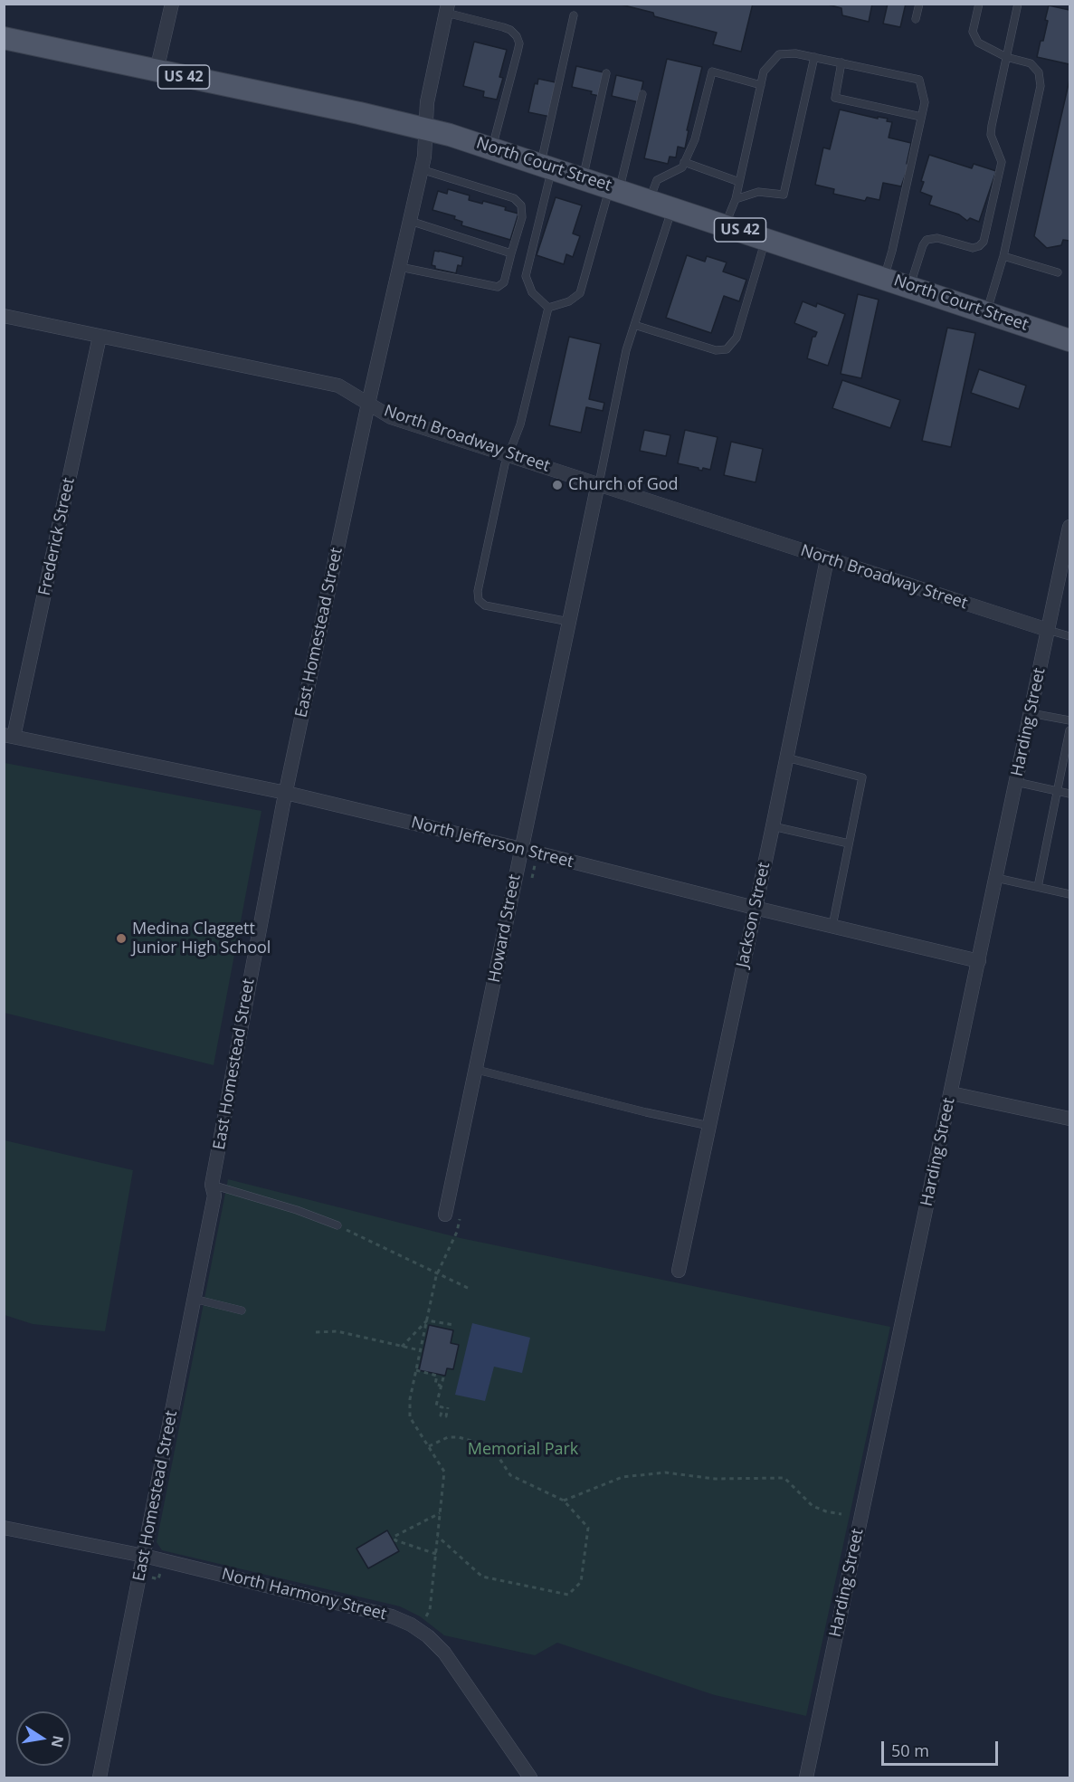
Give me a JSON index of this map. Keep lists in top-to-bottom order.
{
  "streets": {
    "main road": ["US 42", "North Court Street"],
    "street": [
      "North Broadway Street",
      "Frederick Street",
      "East Homestead Street",
      "Harding Street",
      "North Jefferson Street",
      "Jackson Street",
      "Howard Street",
      "North Harmony Street"
    ]
  },
  "crossings": [
    ["North Court Street", "East Homestead Street"],
    ["North Broadway Street", "Frederick Street"],
    ["North Broadway Street", "East Homestead Street"],
    ["North Broadway Street", "Harding Street"],
    ["North Broadway Street", "Jackson Street"],
    ["North Broadway Street", "Howard Street"],
    ["Frederick Street", "North Jefferson Street"],
    ["East Homestead Street", "North Jefferson Street"],
    ["East Homestead Street", "North Harmony Street"],
    ["Harding Street", "North Jefferson Street"],
    ["North Jefferson Street", "Jackson Street"],
    ["North Jefferson Street", "Howard Street"]
  ],
  "parks": ["Memorial Park"],
  "places": ["Church of God", "Medina Claggett Junior High School"],
  "scale_bar": "50 m",
  "north": "right"
}
